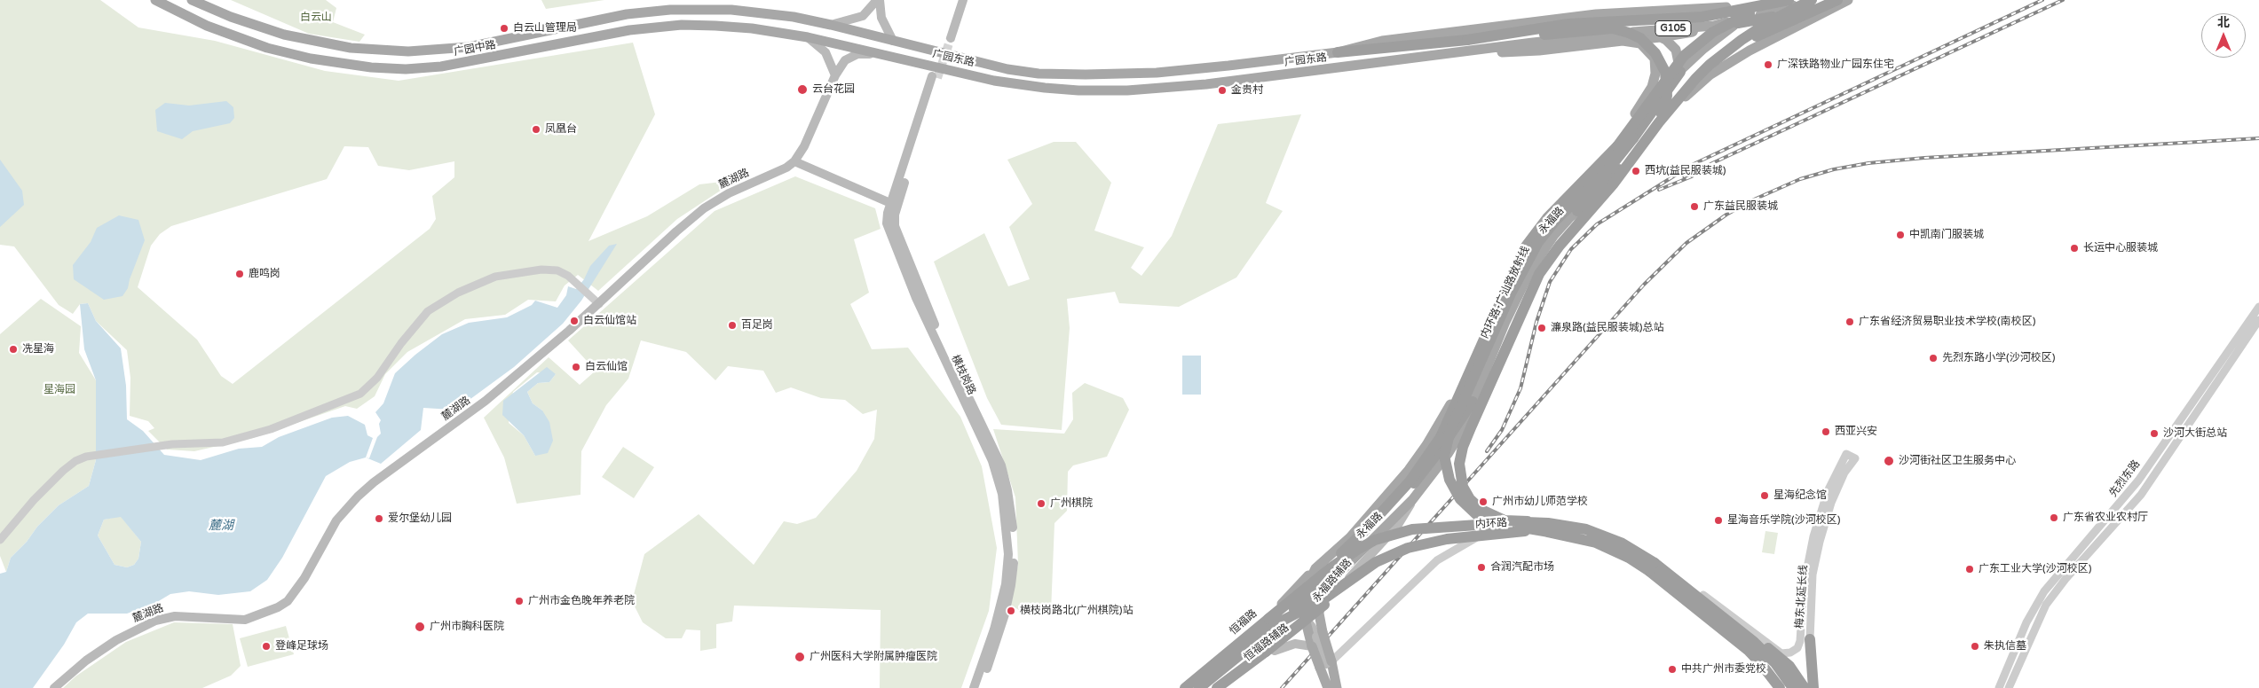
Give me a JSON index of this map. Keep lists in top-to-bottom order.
{
  "streets": {
    "highway": ["内环路-广汕路放射线", "内环路"],
    "main road": [
      "G105",
      "广园中路",
      "广园东路",
      "麓湖路",
      "永福路",
      "横枝岗路",
      "永福路辅路",
      "恒福路",
      "恒福路辅路"
    ],
    "street": ["先烈东路", "梅东北延长线"]
  },
  "crossings": [
    ["广园中路", "广园东路"],
    ["广园东路", "麓湖路"],
    ["永福路", "永福路辅路"],
    ["永福路", "梅东北延长线"],
    ["永福路", "恒福路"],
    ["永福路", "恒福路辅路"],
    ["内环路-广汕路放射线", "内环路"],
    ["内环路-广汕路放射线", "恒福路"],
    ["内环路", "恒福路"],
    ["永福路辅路", "恒福路辅路"]
  ],
  "water": ["麓湖"],
  "parks": ["白云山", "星海园"],
  "places": [
    "白云山管理局",
    "广深铁路物业广园东住宅",
    "云台花园",
    "金贵村",
    "凤凰台",
    "西坑(益民服装城)",
    "广东益民服装城",
    "中凯南门服装城",
    "长运中心服装城",
    "鹿鸣岗",
    "白云仙馆站",
    "广东省经济贸易职业技术学校(南校区)",
    "百足岗",
    "濂泉路(益民服装城)总站",
    "冼星海",
    "先烈东路小学(沙河校区)",
    "白云仙馆",
    "西亚兴安",
    "沙河大街总站",
    "沙河街社区卫生服务中心",
    "星海纪念馆",
    "广州市幼儿师范学校",
    "广州棋院",
    "广东省农业农村厅",
    "爱尔堡幼儿园",
    "星海音乐学院(沙河校区)",
    "合润汽配市场",
    "广东工业大学(沙河校区)",
    "广州市金色晚年养老院",
    "横枝岗路北(广州棋院)站",
    "广州市胸科医院",
    "登峰足球场",
    "朱执信墓",
    "广州医科大学附属肿瘤医院",
    "中共广州市委党校"
  ],
  "north": "top"
}
